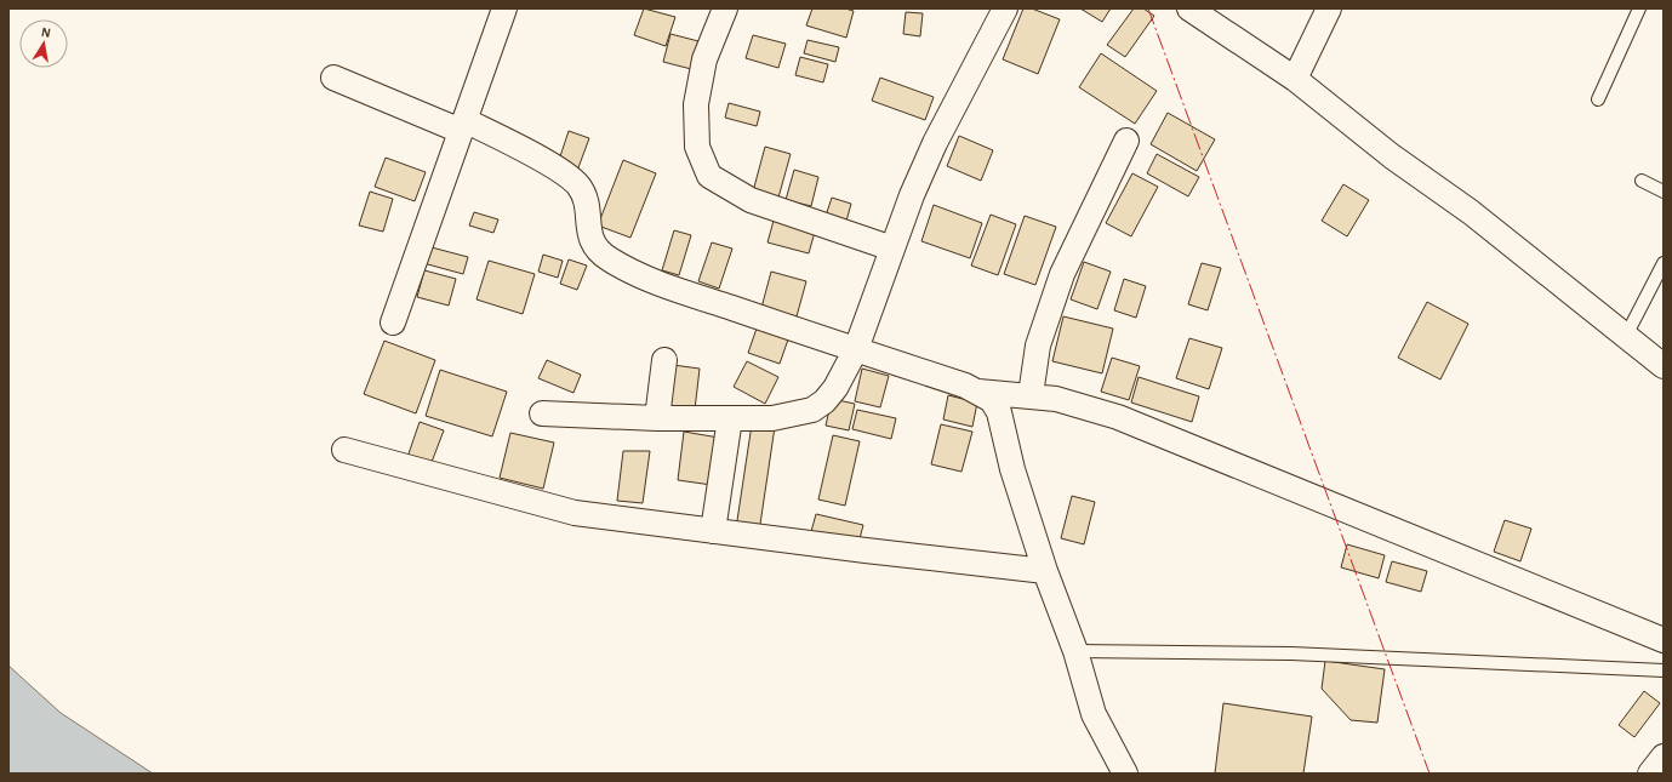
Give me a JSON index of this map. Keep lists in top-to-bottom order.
{
  "north": "top"
}
